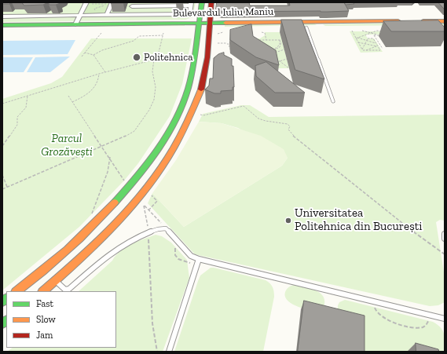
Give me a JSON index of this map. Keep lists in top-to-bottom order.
{
  "streets": {
    "main road": ["Bulevardul Iuliu Maniu"]
  },
  "parks": ["Parcul Grozăvești"],
  "places": ["Politehnica", "Universitatea Politehnica din București"],
  "legend": ["Fast", "Slow", "Jam"]
}
